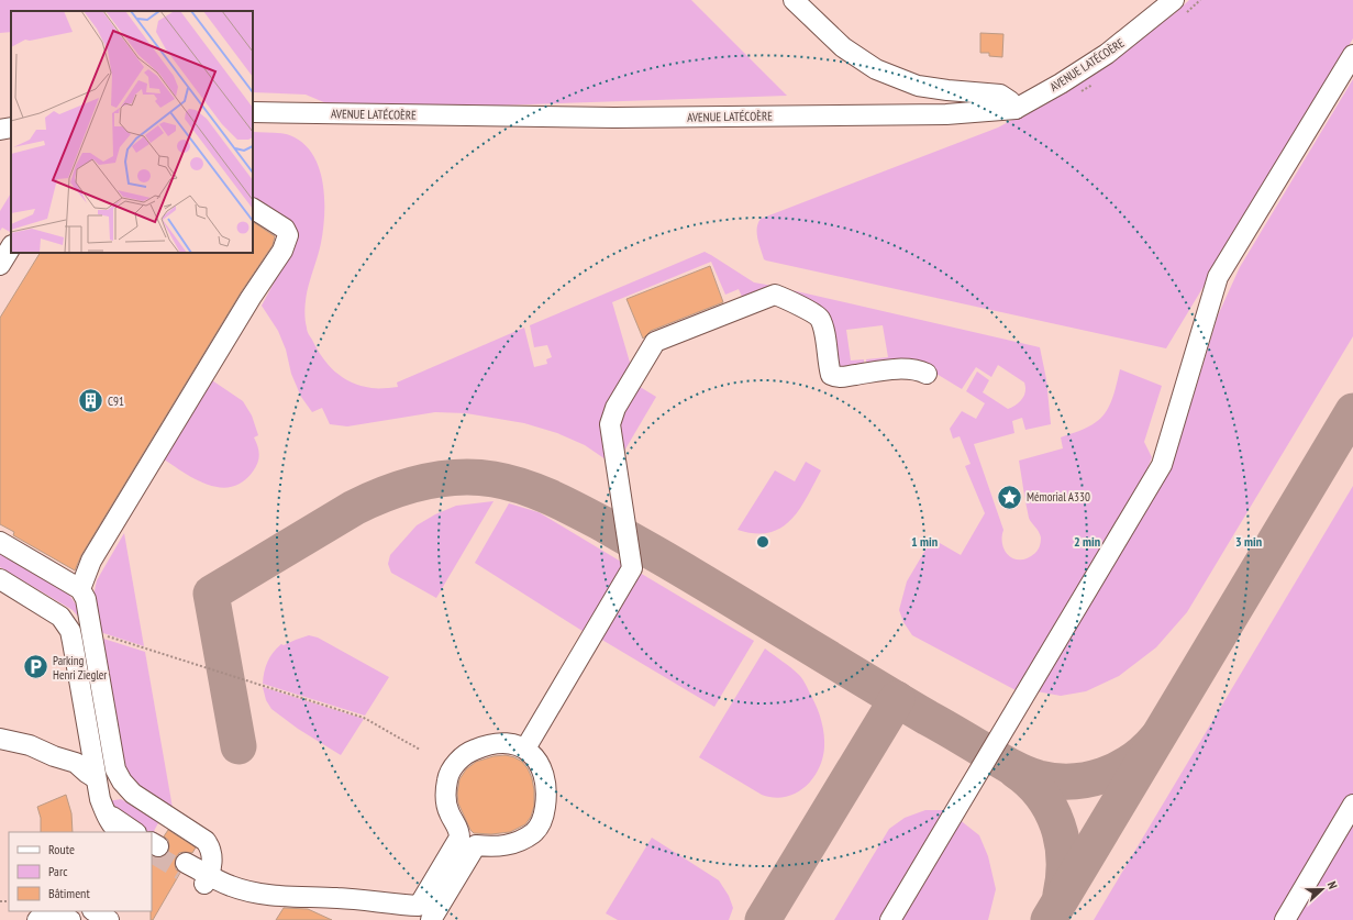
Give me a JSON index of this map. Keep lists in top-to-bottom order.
{
  "streets": {
    "street": ["AVENUE LATÉCOÈRE"]
  },
  "places": {
    "building": ["C91"],
    "place": ["Mémorial A330"],
    "parking": ["Parking Henri Ziegler"]
  },
  "legend": ["Route", "Parc", "Bâtiment"],
  "north": "right",
  "rings": ["1 min", "2 min", "3 min"]
}
